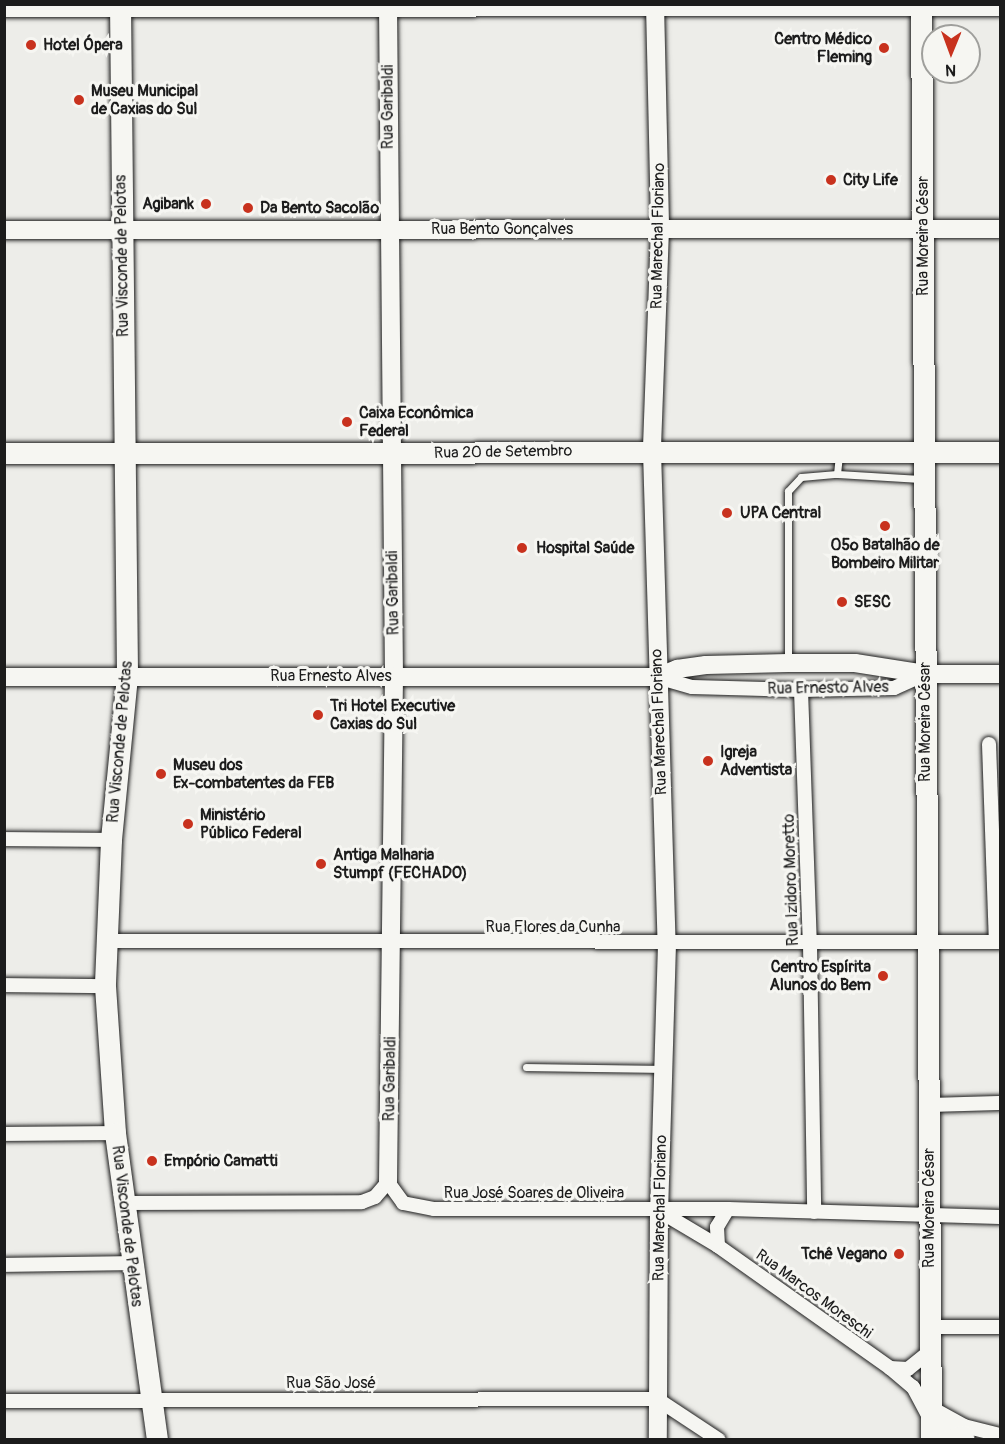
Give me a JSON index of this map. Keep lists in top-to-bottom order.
{
  "streets": {
    "main road": ["Rua Moreira César", "Rua Visconde de Pelotas", "Rua 20 de Setembro"],
    "street": [
      "Rua Garibaldi",
      "Rua Bento Gonçalves",
      "Rua Marechal Floriano",
      "Rua Ernesto Alves",
      "Rua Izidoro Moretto",
      "Rua Flores da Cunha",
      "Rua José Soares de Oliveira",
      "Rua Marcos Moreschi",
      "Rua São José"
    ]
  },
  "crossings": [
    ["Rua Garibaldi", "Rua Bento Gonçalves"],
    ["Rua Garibaldi", "Rua 20 de Setembro"],
    ["Rua Garibaldi", "Rua Ernesto Alves"],
    ["Rua Garibaldi", "Rua Flores da Cunha"],
    ["Rua Garibaldi", "Rua José Soares de Oliveira"],
    ["Rua Bento Gonçalves", "Rua Marechal Floriano"],
    ["Rua Bento Gonçalves", "Rua Moreira César"],
    ["Rua Bento Gonçalves", "Rua Visconde de Pelotas"],
    ["Rua Marechal Floriano", "Rua 20 de Setembro"],
    ["Rua Marechal Floriano", "Rua Ernesto Alves"],
    ["Rua Marechal Floriano", "Rua Flores da Cunha"],
    ["Rua Marechal Floriano", "Rua José Soares de Oliveira"],
    ["Rua Marechal Floriano", "Rua Marcos Moreschi"],
    ["Rua Marechal Floriano", "Rua São José"],
    ["Rua Moreira César", "Rua 20 de Setembro"],
    ["Rua Moreira César", "Rua Ernesto Alves"],
    ["Rua Moreira César", "Rua Flores da Cunha"],
    ["Rua Moreira César", "Rua José Soares de Oliveira"],
    ["Rua Moreira César", "Rua Marcos Moreschi"],
    ["Rua Visconde de Pelotas", "Rua 20 de Setembro"],
    ["Rua Visconde de Pelotas", "Rua Ernesto Alves"],
    ["Rua Visconde de Pelotas", "Rua Flores da Cunha"],
    ["Rua Visconde de Pelotas", "Rua São José"],
    ["Rua Ernesto Alves", "Rua Izidoro Moretto"],
    ["Rua Izidoro Moretto", "Rua Flores da Cunha"],
    ["Rua Izidoro Moretto", "Rua José Soares de Oliveira"],
    ["Rua José Soares de Oliveira", "Rua Marcos Moreschi"]
  ],
  "places": [
    "Hotel Ópera",
    "Centro Médico Fleming",
    "Museu Municipal de Caxias do Sul",
    "City Life",
    "Agibank",
    "Da Bento Sacolão",
    "Caixa Econômica Federal",
    "UPA Central",
    "05º Batalhão de Bombeiro Militar",
    "Hospital Saúde",
    "SESC",
    "Tri Hotel Executive Caxias do Sul",
    "Igreja Adventista",
    "Museu dos Ex-combatentes da FEB",
    "Ministério Público Federal",
    "Antiga Malharia Stumpf (FECHADO)",
    "Centro Espírita Alunos do Bem",
    "Empório Camatti",
    "Tchê Vegano"
  ],
  "north": "bottom"
}
